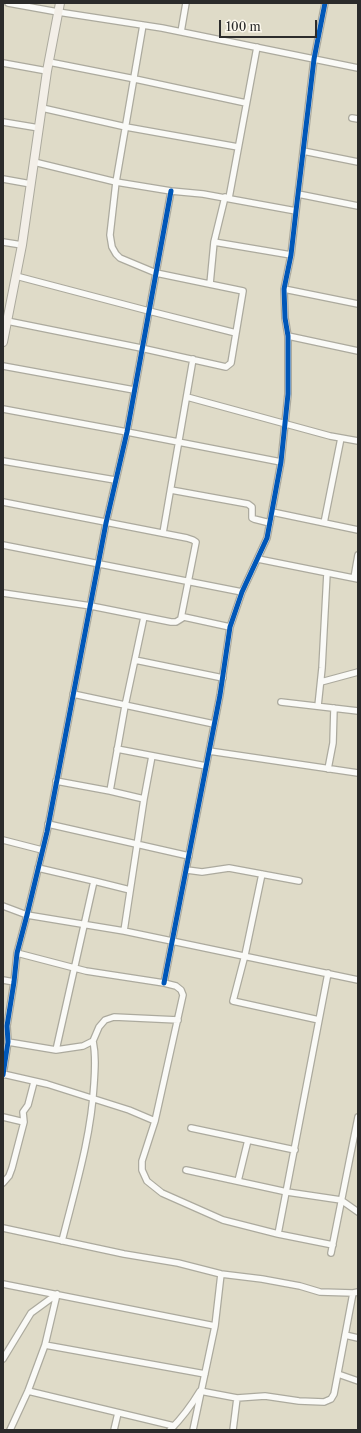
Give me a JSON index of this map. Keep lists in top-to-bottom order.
{
  "scale_bar": "100 m"
}
